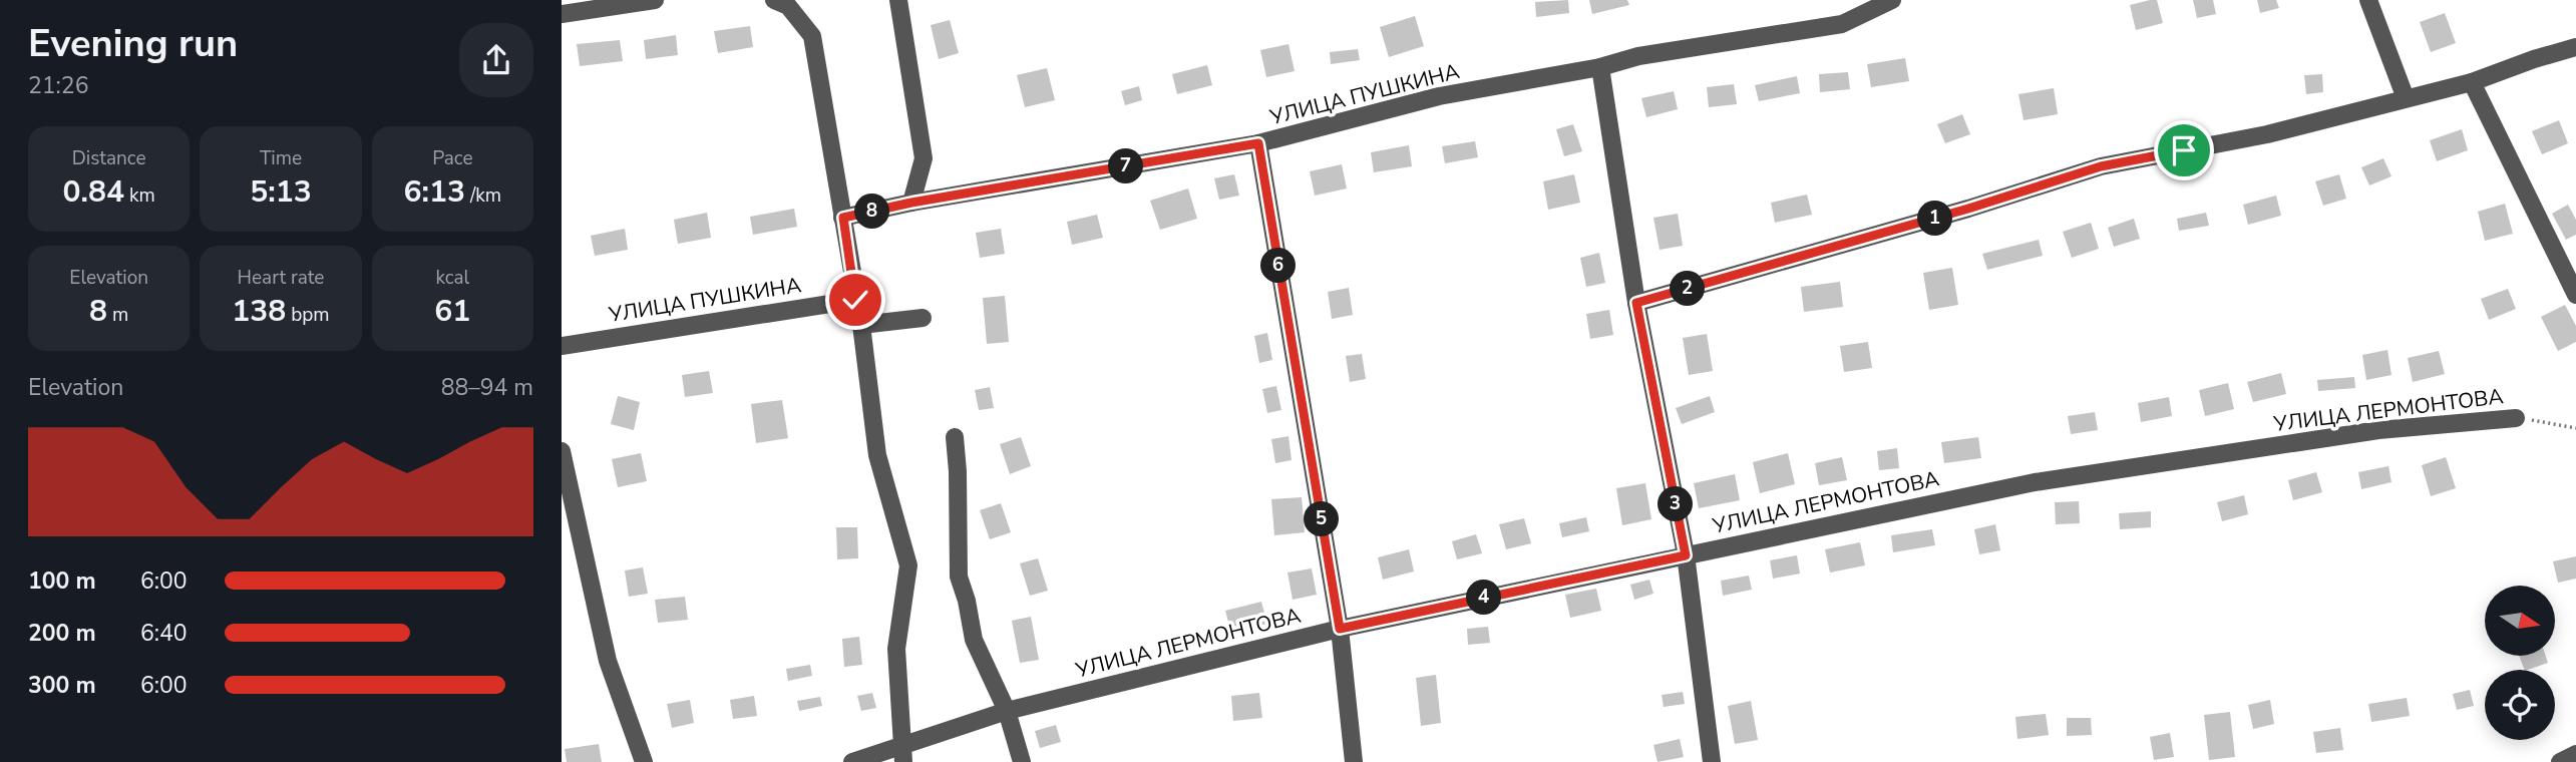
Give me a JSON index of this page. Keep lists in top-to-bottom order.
{
  "streets": {
    "street": ["УЛИЦА ПУШКИНА", "УЛИЦА ЛЕРМОНТОВА"]
  },
  "north": "right",
  "page": {
    "heading": ["Evening run", "21:26"],
    "stats": [
      ["Distance", "0.84 km"],
      ["Time", "5:13"],
      ["Pace", "6:13 /km"],
      ["Elevation", "8 m"],
      ["Heart rate", "138 bpm"],
      ["kcal", "61"]
    ],
    "pins": [
      "7",
      "8",
      "1",
      "6",
      "2",
      "3",
      "5",
      "4"
    ],
    "chart": ["Elevation", "88–94 m"],
    "list": [
      {
        "name": "100 m",
        "note": "6:00"
      },
      {
        "name": "200 m",
        "note": "6:40"
      },
      {
        "name": "300 m",
        "note": "6:00"
      }
    ]
  }
}
